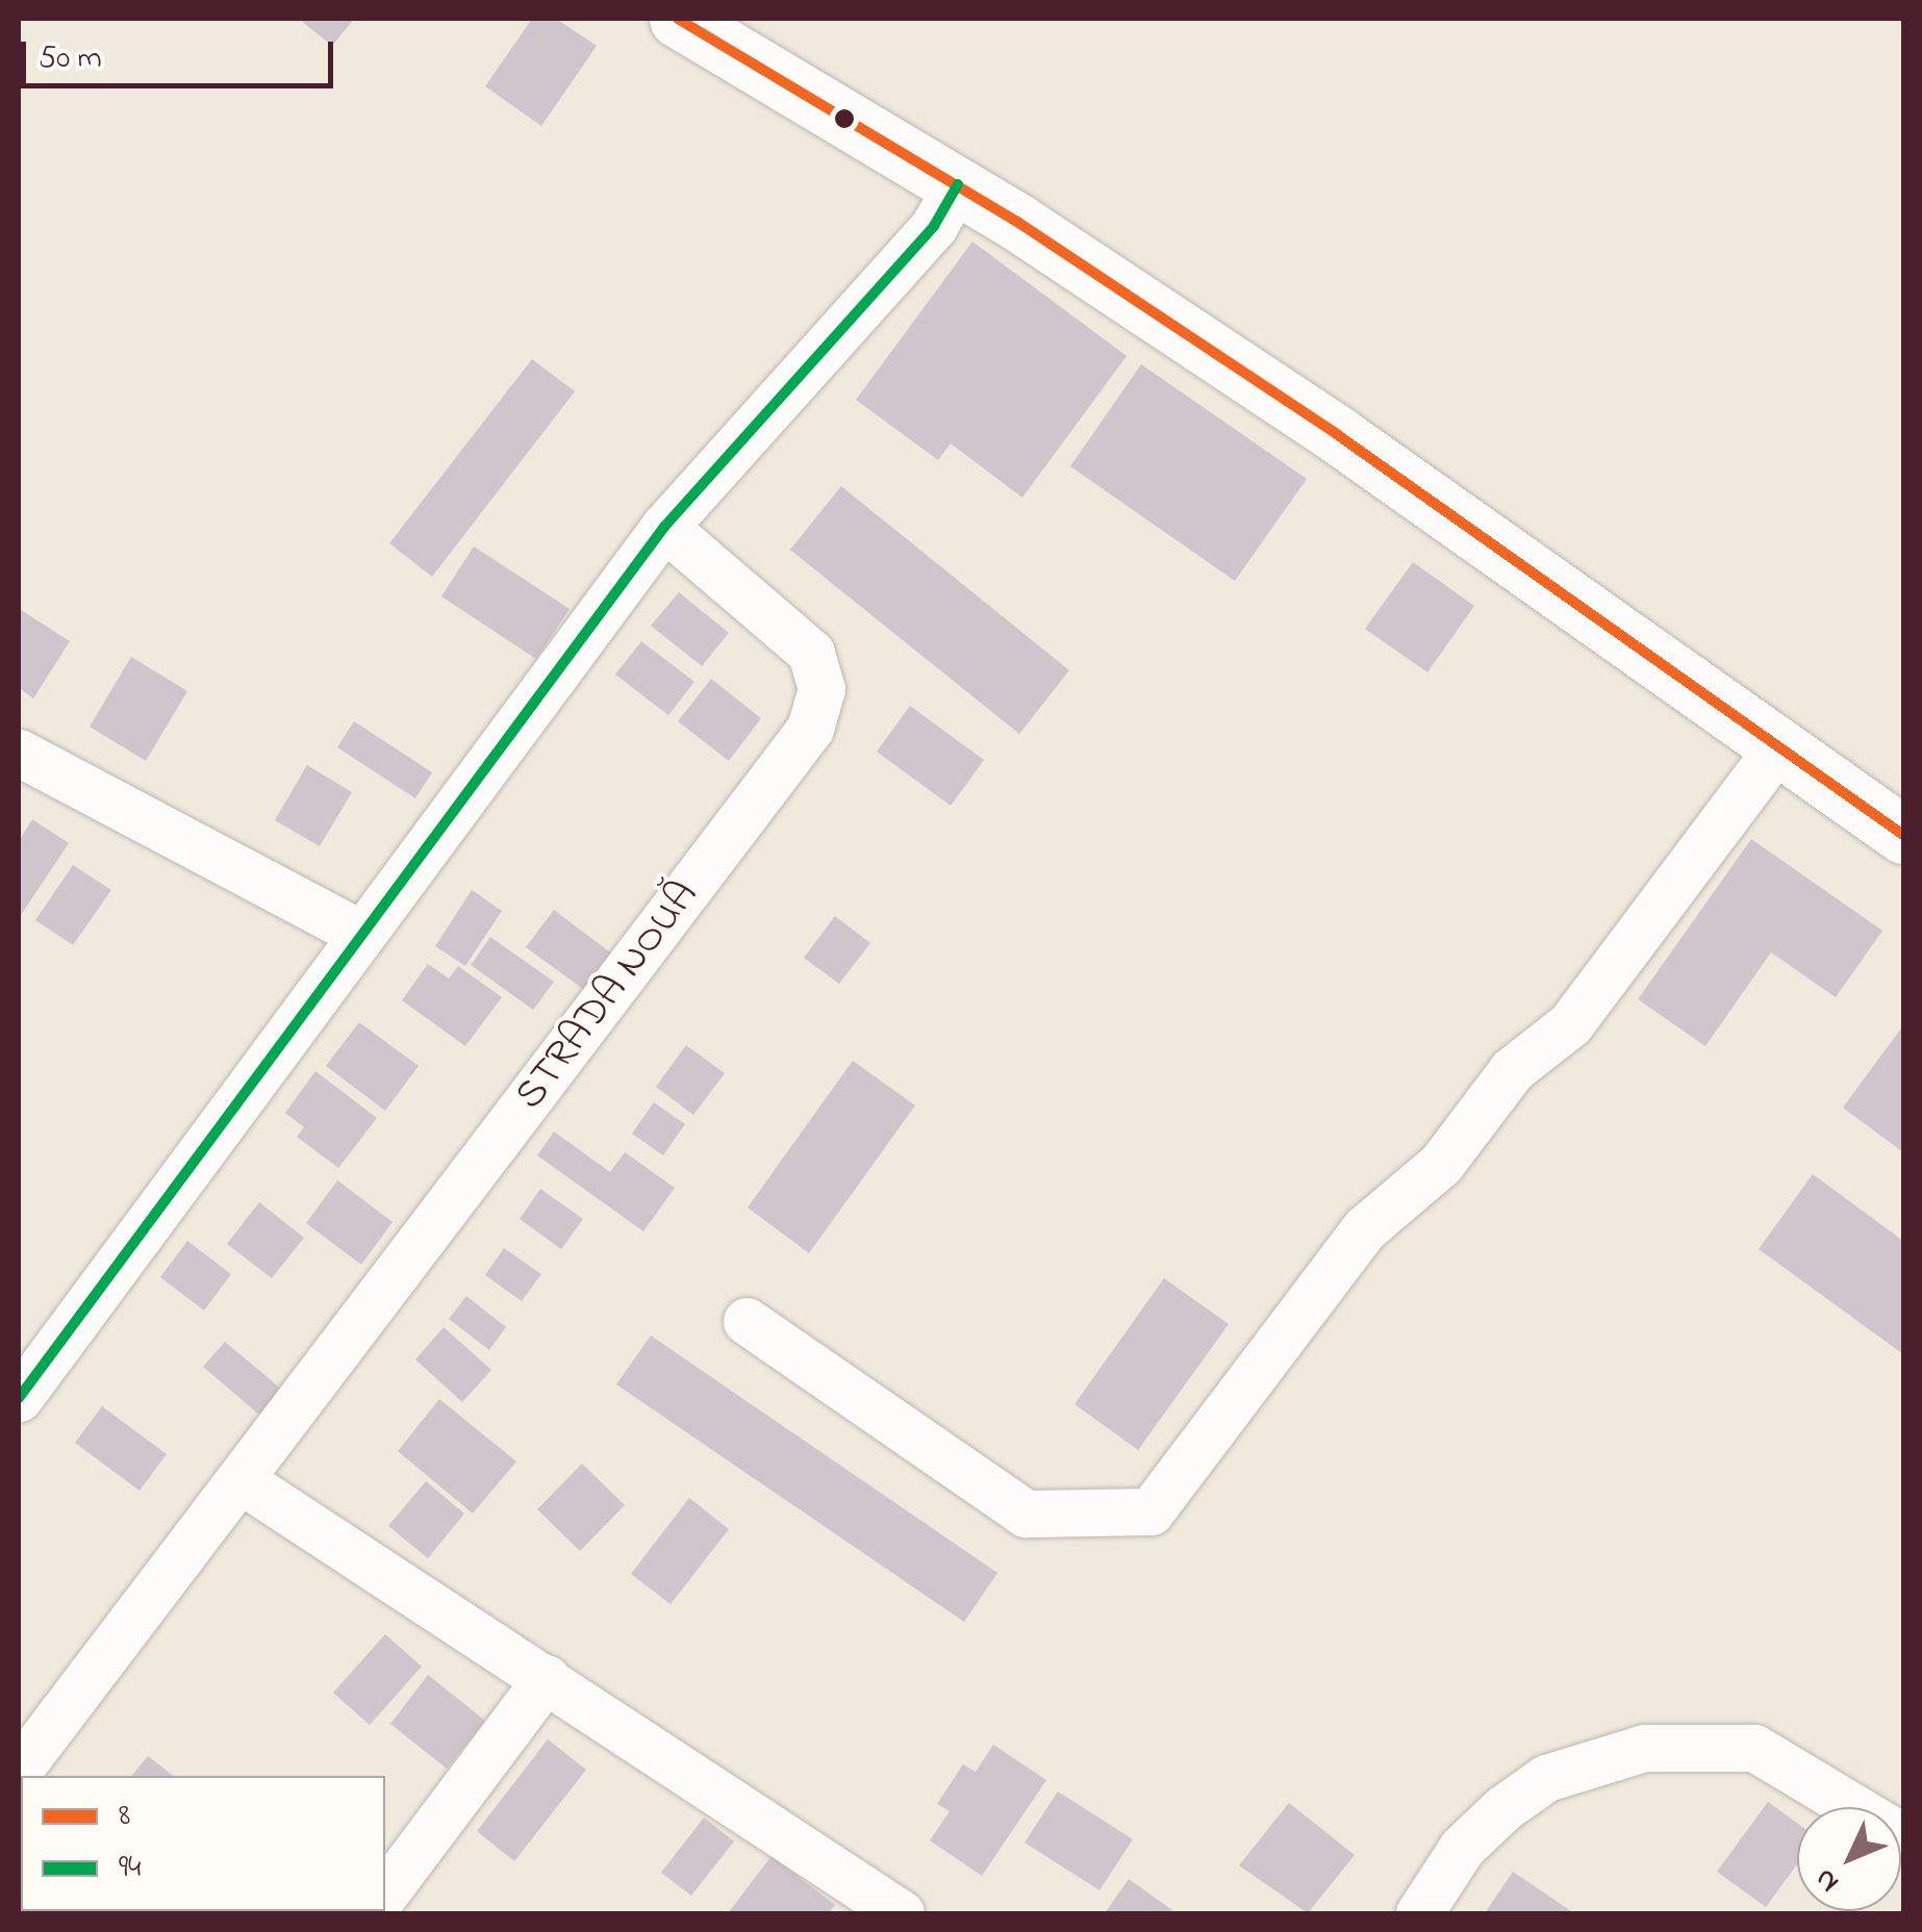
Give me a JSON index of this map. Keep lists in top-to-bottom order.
{
  "streets": {
    "street": ["STRADA NOUĂ"]
  },
  "lines": ["transit line 8", "transit line 94"],
  "legend": ["8", "94"],
  "scale_bar": "50 m",
  "north": "bottom left"
}
